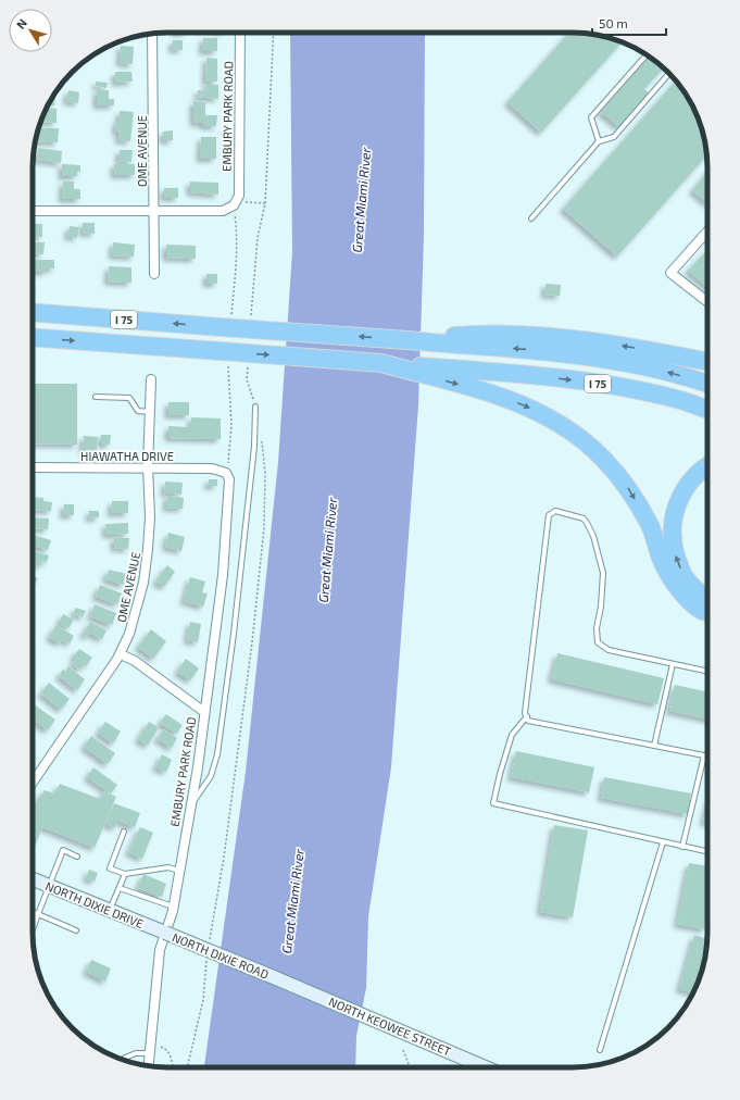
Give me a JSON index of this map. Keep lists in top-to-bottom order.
{
  "streets": {
    "highway": ["I 75"],
    "main road": ["NORTH DIXIE DRIVE", "NORTH DIXIE ROAD", "NORTH KEOWEE STREET"],
    "street": ["EMBURY PARK ROAD", "OME AVENUE", "HIAWATHA DRIVE"]
  },
  "crossings": [
    ["EMBURY PARK ROAD", "HIAWATHA DRIVE"],
    ["EMBURY PARK ROAD", "NORTH DIXIE DRIVE"],
    ["EMBURY PARK ROAD", "NORTH DIXIE ROAD"],
    ["OME AVENUE", "HIAWATHA DRIVE"],
    ["NORTH DIXIE DRIVE", "NORTH DIXIE ROAD"],
    ["NORTH DIXIE ROAD", "NORTH KEOWEE STREET"]
  ],
  "water": ["Great Miami River"],
  "scale_bar": "50 m",
  "north": "top left"
}
